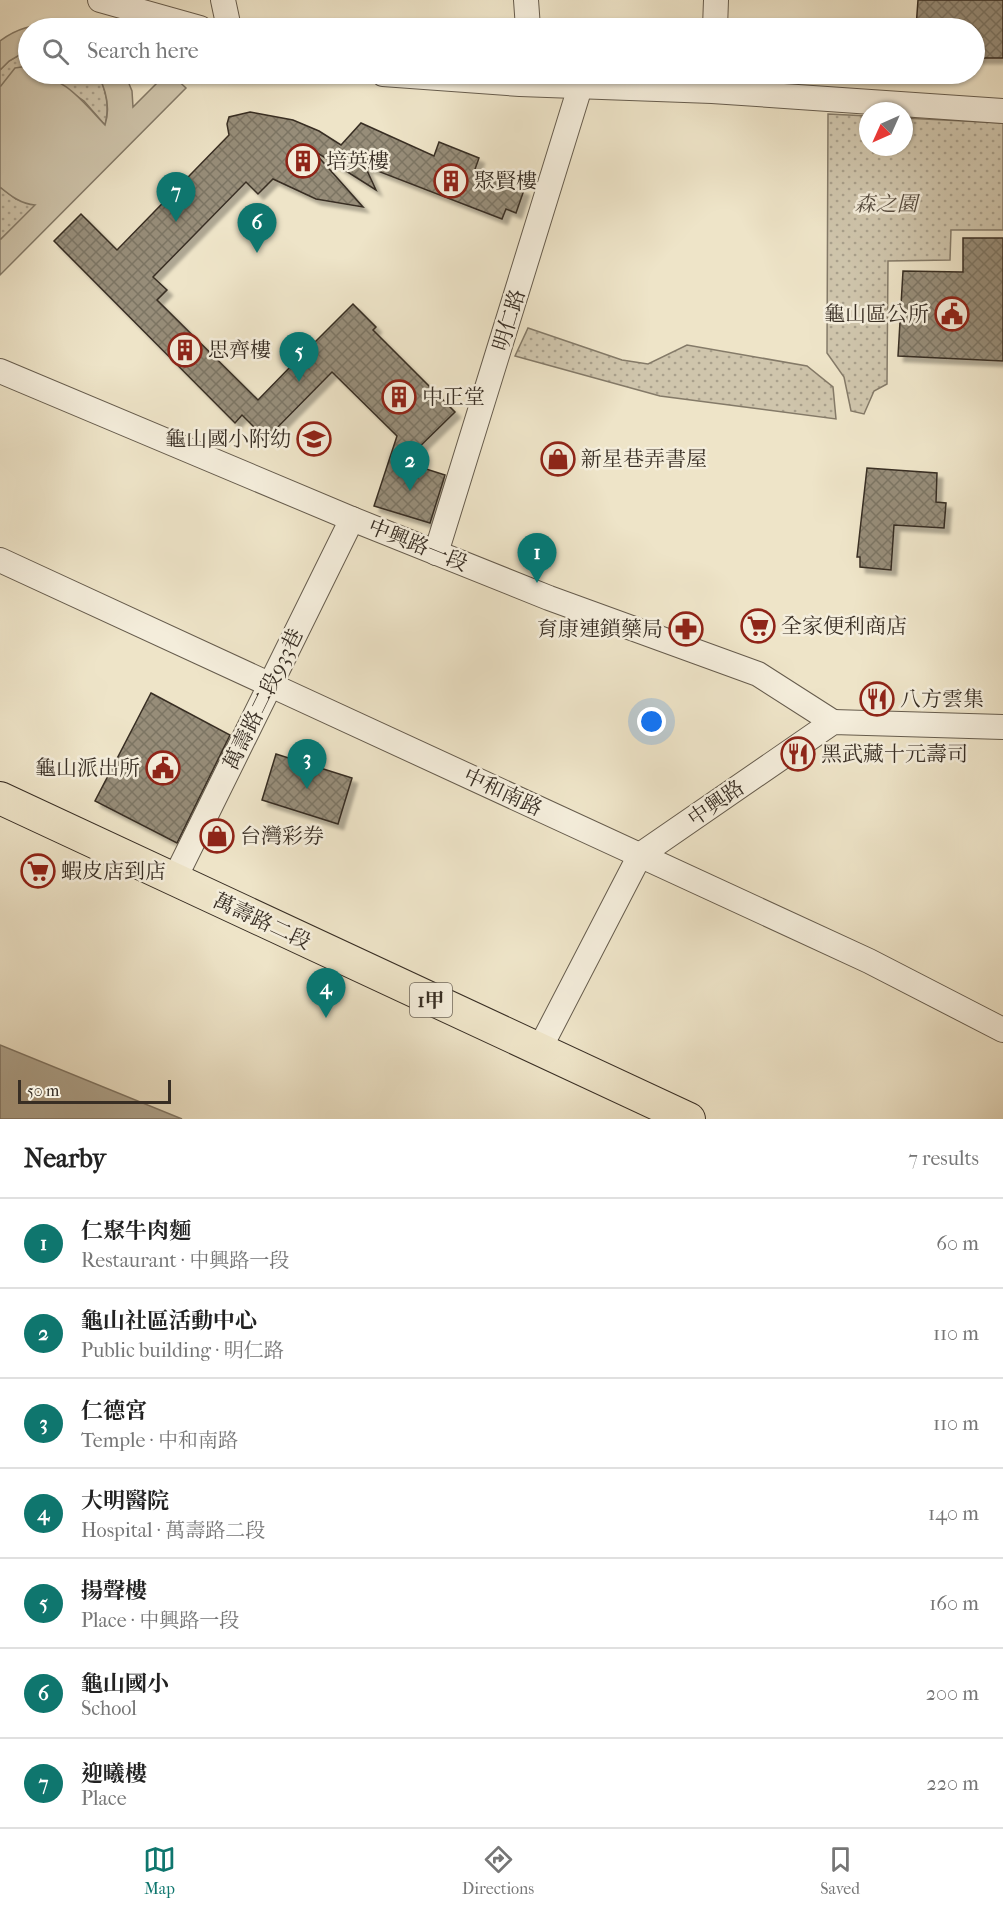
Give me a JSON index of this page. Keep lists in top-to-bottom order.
{
  "streets": {
    "main road": ["萬壽路二段", "1甲"],
    "street": [
      "明仁路",
      "中興路一段",
      "萬壽路二段933巷",
      "中和南路",
      "中興路"
    ]
  },
  "crossings": [
    ["明仁路", "中興路一段"],
    ["中興路一段", "萬壽路二段933巷"],
    ["中興路一段", "中興路"],
    ["萬壽路二段933巷", "中和南路"],
    ["萬壽路二段933巷", "萬壽路二段"],
    ["中和南路", "中興路"],
    ["中興路", "萬壽路二段"]
  ],
  "parks": ["森之園"],
  "places": {
    "building": [
      "培英樓",
      "聚賢樓",
      "思齊樓",
      "中正堂"
    ],
    "public building": ["龜山區公所", "龜山派出所"],
    "school or university": ["龜山國小附幼"],
    "shop": ["新星巷弄書屋", "台灣彩券"],
    "supermarket": ["全家便利商店", "蝦皮店到店"],
    "pharmacy": ["育康連鎖藥局"],
    "restaurant": ["八方雲集", "黑武藏十元壽司"]
  },
  "scale_bar": "50 m",
  "north": "bottom left",
  "page": {
    "search": "Search here",
    "pins": [
      "7",
      "6",
      "5",
      "2",
      "1",
      "3",
      "4"
    ],
    "scale": "50 m",
    "heading": ["Nearby", "7 results"],
    "list": [
      {
        "mark": "1",
        "name": "仁聚牛肉麵",
        "note": "Restaurant · 中興路一段",
        "value": "60 m"
      },
      {
        "mark": "2",
        "name": "龜山社區活動中心",
        "note": "Public building · 明仁路",
        "value": "110 m"
      },
      {
        "mark": "3",
        "name": "仁德宮",
        "note": "Temple · 中和南路",
        "value": "110 m"
      },
      {
        "mark": "4",
        "name": "大明醫院",
        "note": "Hospital · 萬壽路二段",
        "value": "140 m"
      },
      {
        "mark": "5",
        "name": "揚聲樓",
        "note": "Place · 中興路一段",
        "value": "160 m"
      },
      {
        "mark": "6",
        "name": "龜山國小",
        "note": "School",
        "value": "200 m"
      },
      {
        "mark": "7",
        "name": "迎曦樓",
        "note": "Place",
        "value": "220 m"
      }
    ],
    "nav": ["Map", "Directions", "Saved"]
  }
}
